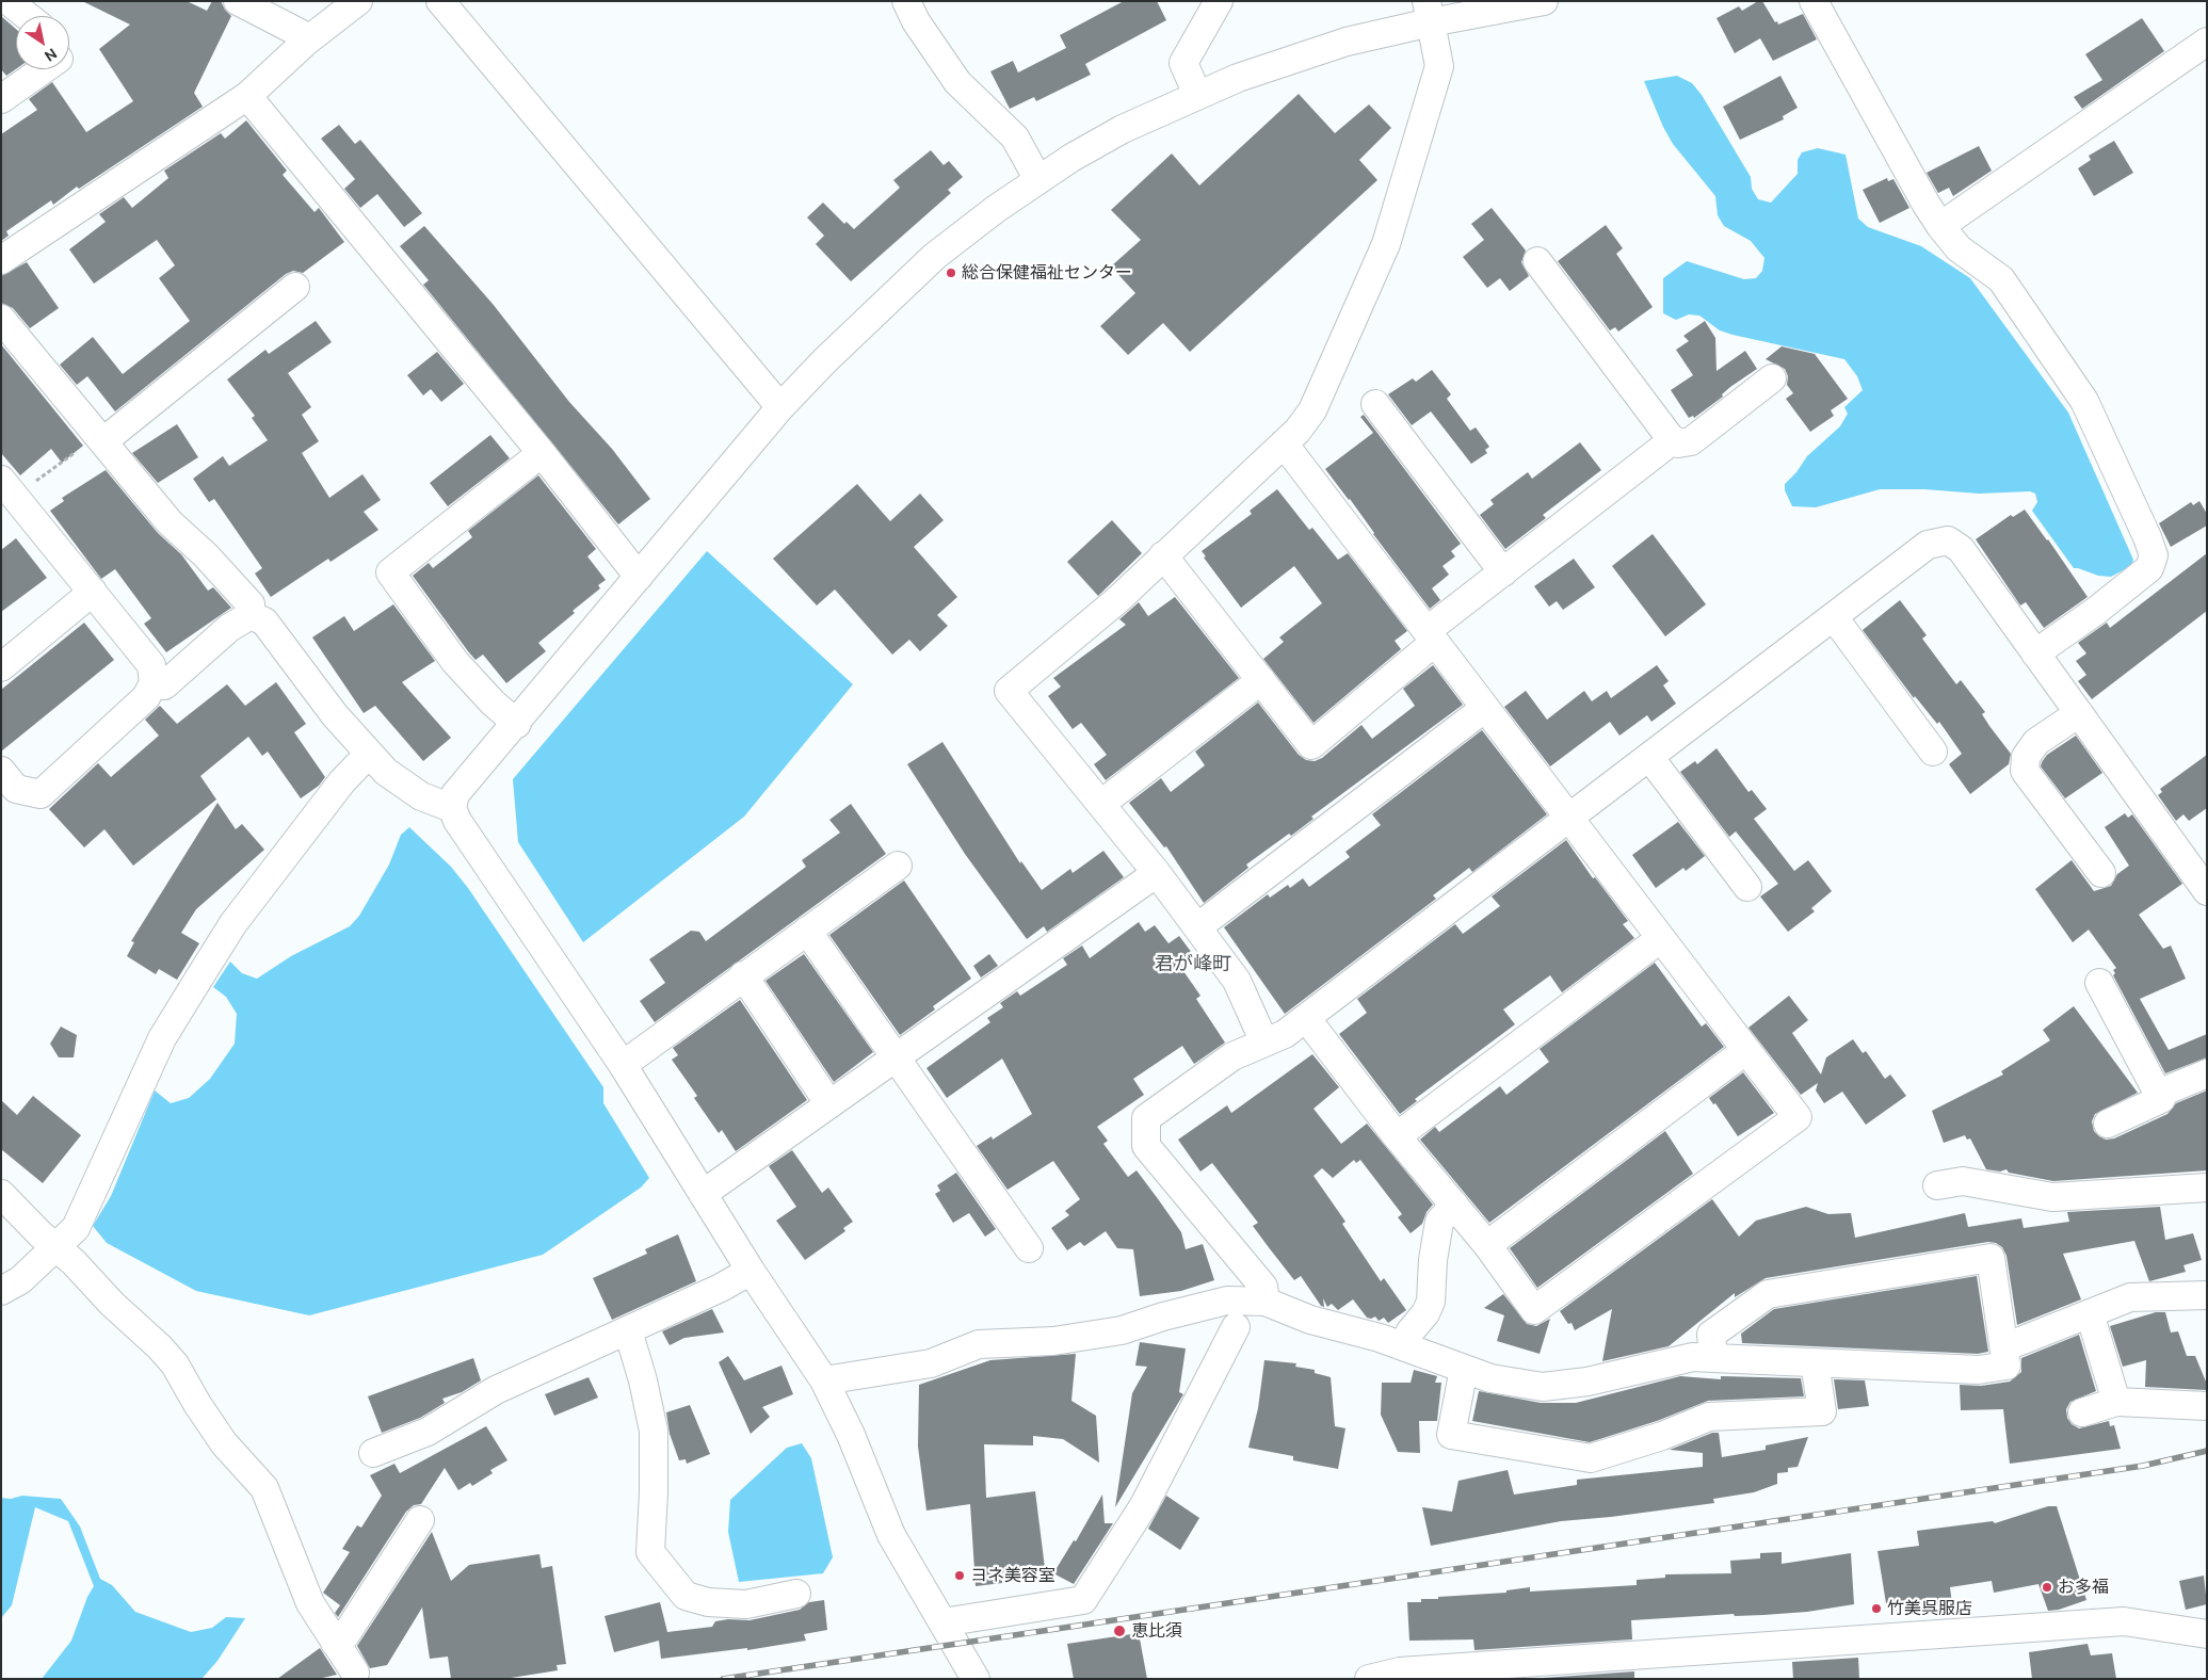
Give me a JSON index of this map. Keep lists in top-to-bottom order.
{
  "districts": ["君が峰町"],
  "places": [
    "総合保健福祉センター",
    "ヨネ美容室",
    "お多福",
    "竹美呉服店",
    "恵比須"
  ],
  "north": "bottom right"
}
